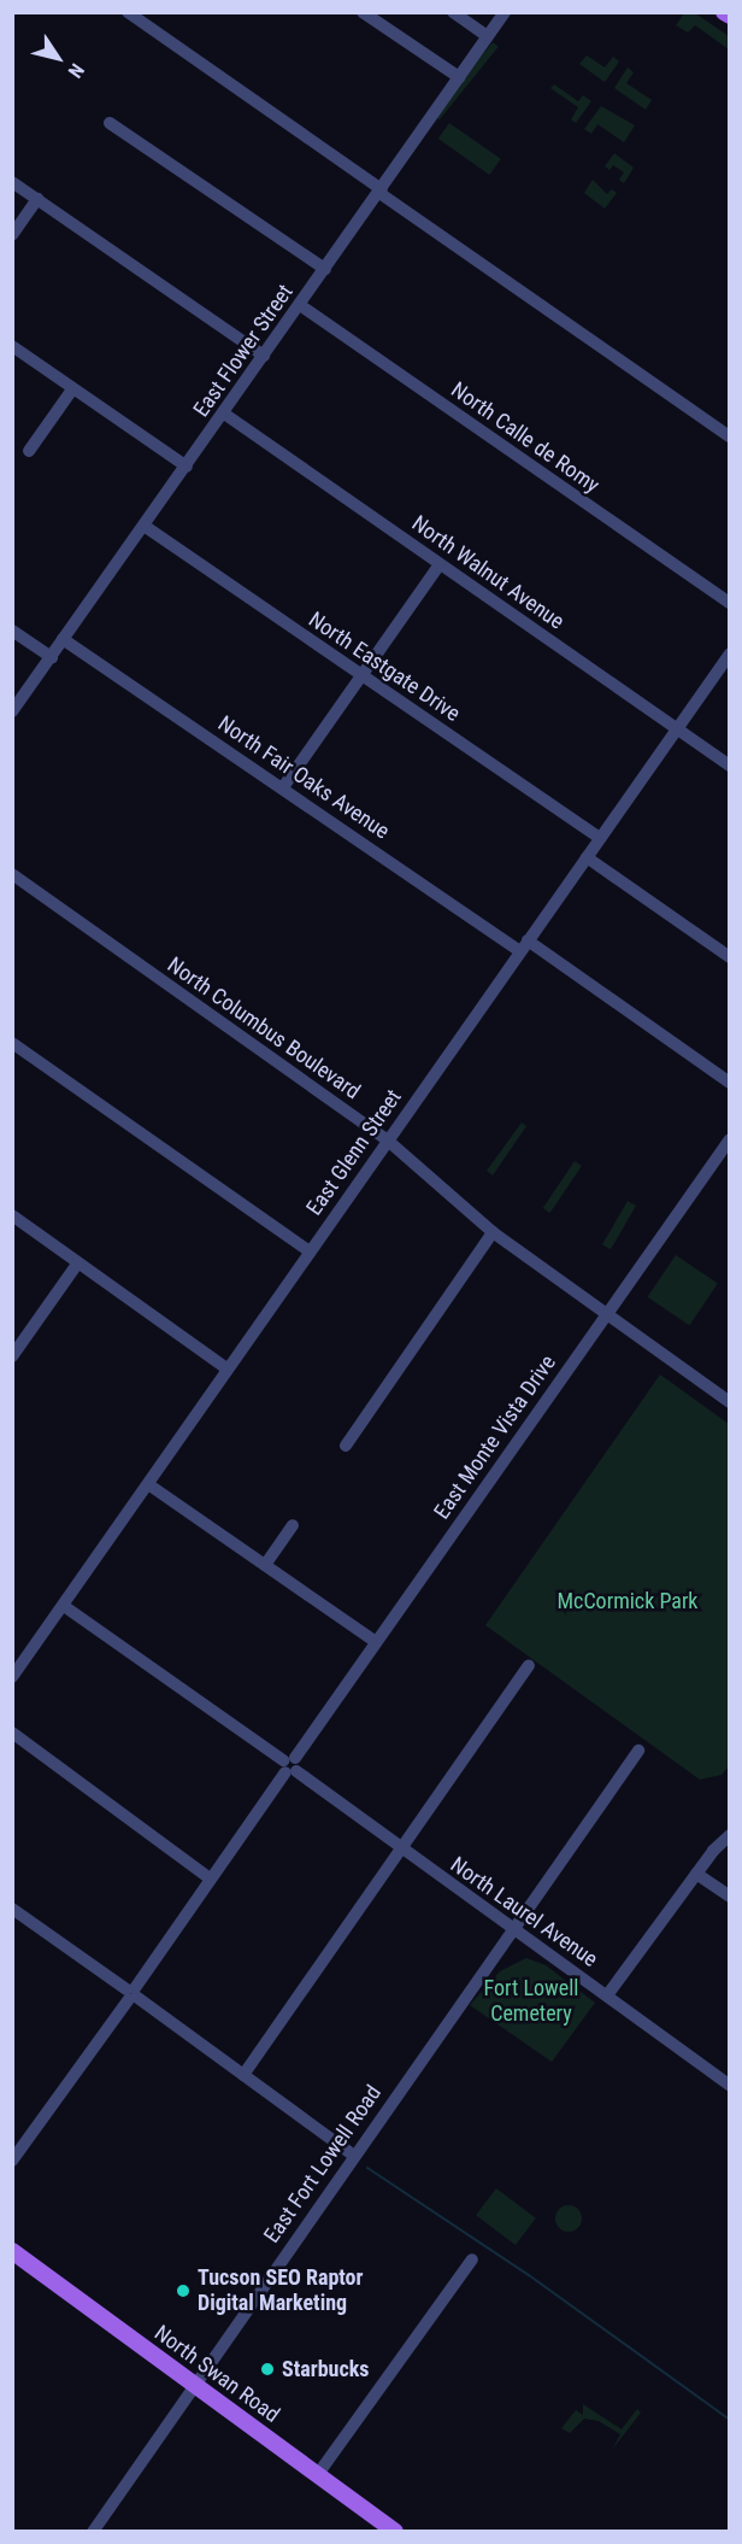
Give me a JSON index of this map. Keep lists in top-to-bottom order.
{
  "streets": {
    "main road": ["North Swan Road"],
    "street": [
      "East Flower Street",
      "North Calle de Romy",
      "North Walnut Avenue",
      "North Eastgate Drive",
      "North Fair Oaks Avenue",
      "North Columbus Boulevard",
      "East Glenn Street",
      "East Monte Vista Drive",
      "North Laurel Avenue",
      "East Fort Lowell Road"
    ]
  },
  "crossings": [
    ["East Flower Street", "North Calle de Romy"],
    ["East Flower Street", "North Walnut Avenue"],
    ["East Flower Street", "North Eastgate Drive"],
    ["East Flower Street", "North Fair Oaks Avenue"],
    ["North Walnut Avenue", "East Glenn Street"],
    ["North Eastgate Drive", "East Glenn Street"],
    ["North Fair Oaks Avenue", "East Glenn Street"],
    ["North Columbus Boulevard", "East Glenn Street"],
    ["North Columbus Boulevard", "East Monte Vista Drive"],
    ["East Glenn Street", "North Laurel Avenue"],
    ["East Monte Vista Drive", "North Laurel Avenue"],
    ["North Laurel Avenue", "East Fort Lowell Road"],
    ["East Fort Lowell Road", "North Swan Road"]
  ],
  "parks": ["McCormick Park", "Fort Lowell Cemetery"],
  "places": ["Tucson SEO Raptor Digital Marketing", "Starbucks"],
  "north": "bottom right"
}
